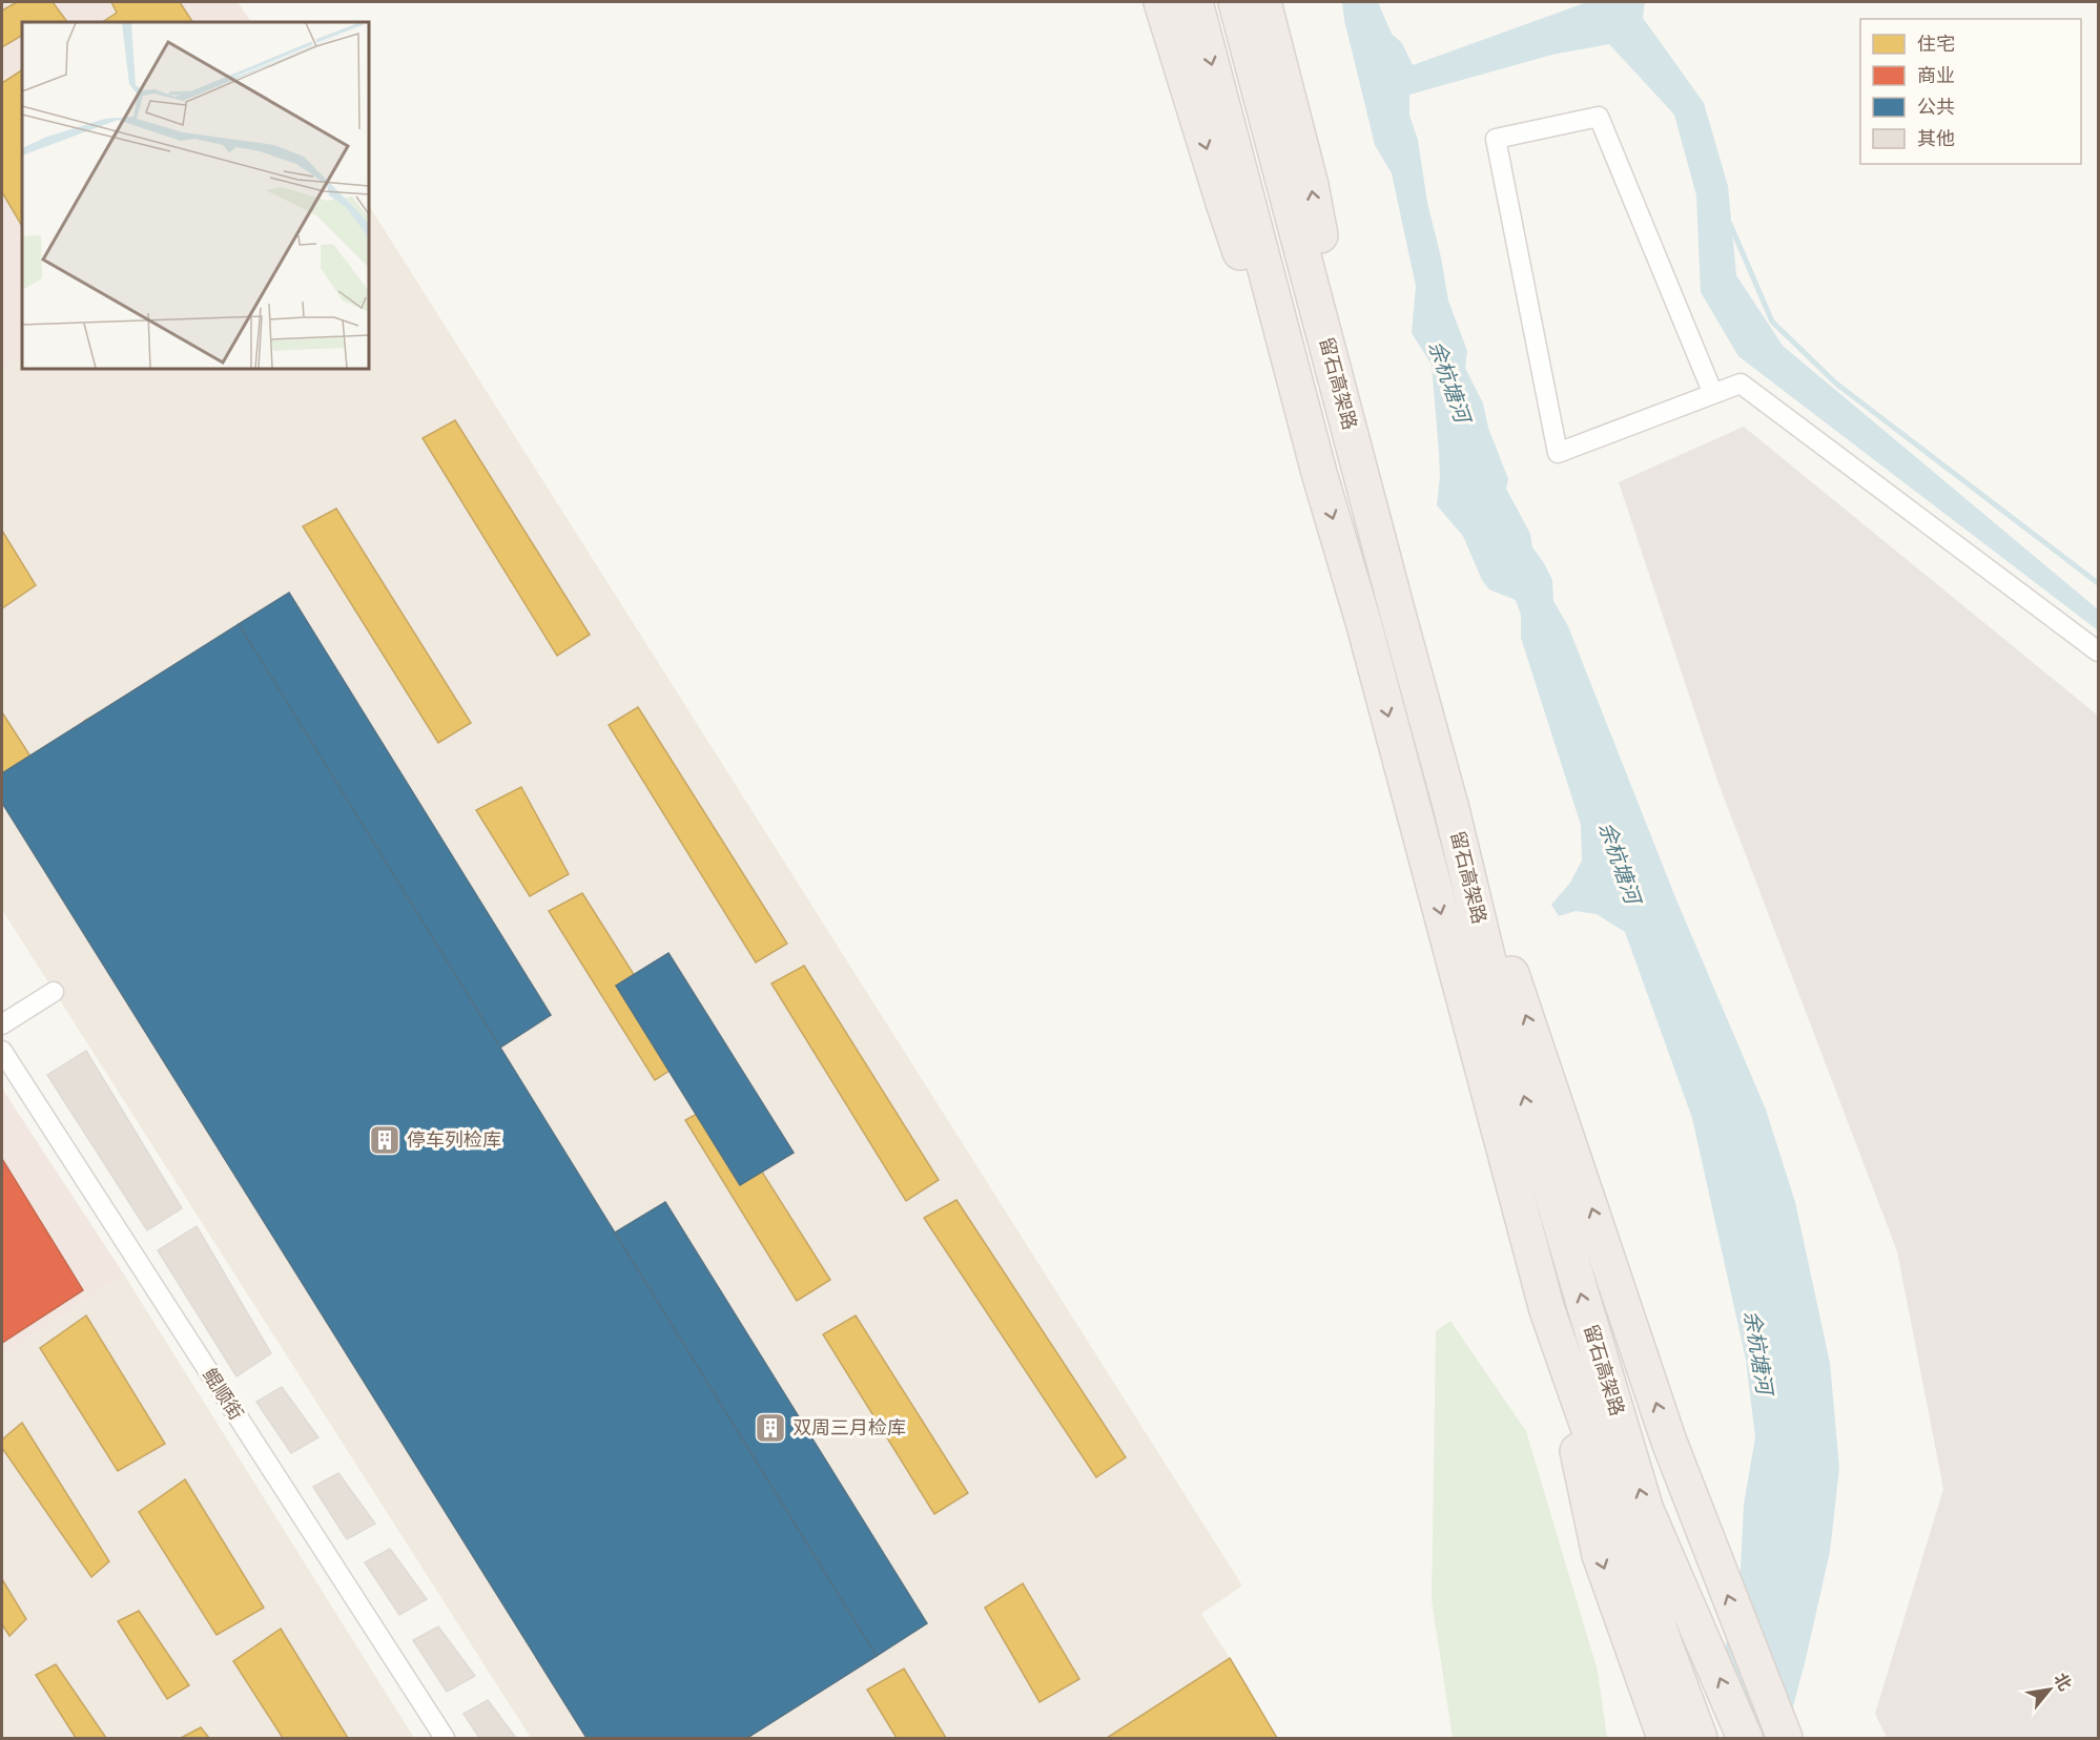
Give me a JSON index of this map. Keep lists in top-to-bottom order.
{
  "streets": {
    "highway": ["留石高架路"],
    "street": ["鲲顺街"]
  },
  "water": ["余杭塘河"],
  "places": {
    "building": ["停车列检库", "双周三月检库"]
  },
  "legend": [
    "住宅",
    "商业",
    "公共",
    "其他"
  ],
  "north": "top right"
}
